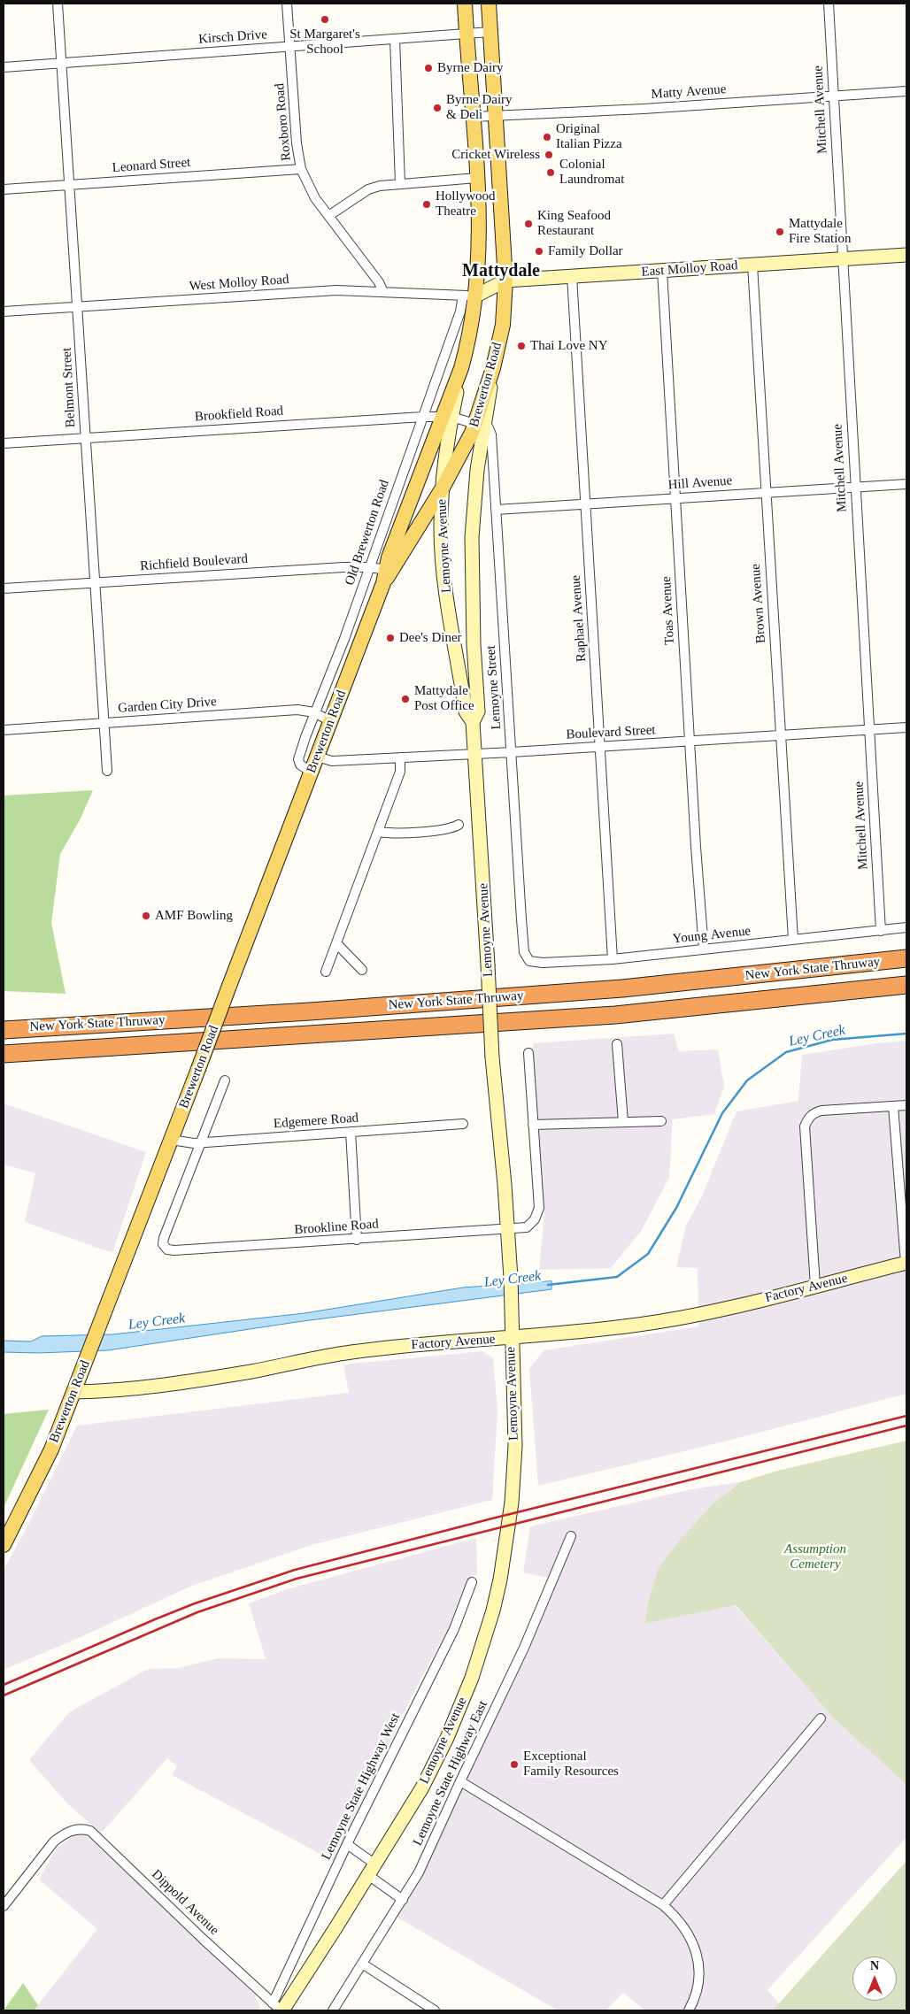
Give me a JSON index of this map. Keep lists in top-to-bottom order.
{
  "streets": {
    "highway": ["New York State Thruway"],
    "main road": ["Brewerton Road"],
    "street": [
      "Kirsch Drive",
      "Matty Avenue",
      "Mitchell Avenue",
      "Roxboro Road",
      "Leonard Street",
      "East Molloy Road",
      "West Molloy Road",
      "Belmont Street",
      "Brookfield Road",
      "Hill Avenue",
      "Old Brewerton Road",
      "Lemoyne Avenue",
      "Richfield Boulevard",
      "Brown Avenue",
      "Toas Avenue",
      "Raphael Avenue",
      "Lemoyne Street",
      "Garden City Drive",
      "Boulevard Street",
      "Young Avenue",
      "Edgemere Road",
      "Brookline Road",
      "Factory Avenue",
      "Lemoyne State Highway East",
      "Lemoyne State Highway West",
      "Dippold Avenue"
    ]
  },
  "crossings": [
    ["Kirsch Drive", "Roxboro Road"],
    ["Kirsch Drive", "Brewerton Road"],
    ["Kirsch Drive", "Belmont Street"],
    ["Matty Avenue", "Mitchell Avenue"],
    ["Matty Avenue", "Brewerton Road"],
    ["Mitchell Avenue", "East Molloy Road"],
    ["Mitchell Avenue", "Hill Avenue"],
    ["Mitchell Avenue", "Boulevard Street"],
    ["Mitchell Avenue", "Young Avenue"],
    ["Roxboro Road", "Leonard Street"],
    ["Roxboro Road", "West Molloy Road"],
    ["Leonard Street", "Belmont Street"],
    ["East Molloy Road", "West Molloy Road"],
    ["East Molloy Road", "Brewerton Road"],
    ["East Molloy Road", "Old Brewerton Road"],
    ["East Molloy Road", "Brown Avenue"],
    ["East Molloy Road", "Toas Avenue"],
    ["East Molloy Road", "Raphael Avenue"],
    ["West Molloy Road", "Brewerton Road"],
    ["West Molloy Road", "Belmont Street"],
    ["West Molloy Road", "Old Brewerton Road"],
    ["Brewerton Road", "Brookfield Road"],
    ["Brewerton Road", "Old Brewerton Road"],
    ["Brewerton Road", "Lemoyne Avenue"],
    ["Brewerton Road", "Richfield Boulevard"],
    ["Brewerton Road", "Lemoyne Street"],
    ["Brewerton Road", "Garden City Drive"],
    ["Brewerton Road", "Boulevard Street"],
    ["Brewerton Road", "Edgemere Road"],
    ["Brewerton Road", "Factory Avenue"],
    ["Belmont Street", "Brookfield Road"],
    ["Belmont Street", "Richfield Boulevard"],
    ["Belmont Street", "Garden City Drive"],
    ["Brookfield Road", "Old Brewerton Road"],
    ["Brookfield Road", "Lemoyne Avenue"],
    ["Brookfield Road", "Lemoyne Street"],
    ["Hill Avenue", "Brown Avenue"],
    ["Hill Avenue", "Toas Avenue"],
    ["Hill Avenue", "Raphael Avenue"],
    ["Hill Avenue", "Lemoyne Street"],
    ["Old Brewerton Road", "Richfield Boulevard"],
    ["Old Brewerton Road", "Garden City Drive"],
    ["Lemoyne Avenue", "Lemoyne Street"],
    ["Lemoyne Avenue", "Boulevard Street"],
    ["Lemoyne Avenue", "Brookline Road"],
    ["Lemoyne Avenue", "Factory Avenue"],
    ["Lemoyne Avenue", "Lemoyne State Highway West"],
    ["Lemoyne Avenue", "Dippold Avenue"],
    ["Brown Avenue", "Boulevard Street"],
    ["Brown Avenue", "Young Avenue"],
    ["Toas Avenue", "Boulevard Street"],
    ["Toas Avenue", "Young Avenue"],
    ["Raphael Avenue", "Boulevard Street"],
    ["Raphael Avenue", "Young Avenue"],
    ["Lemoyne Street", "Boulevard Street"],
    ["Lemoyne Street", "Young Avenue"],
    ["Edgemere Road", "Brookline Road"],
    ["Lemoyne State Highway West", "Dippold Avenue"]
  ],
  "districts": ["Mattydale"],
  "water": ["Ley Creek"],
  "parks": ["Assumption Cemetery"],
  "places": [
    "St Margaret's School",
    "Byrne Dairy",
    "Byrne Dairy & Deli",
    "Original Italian Pizza",
    "Cricket Wireless",
    "Colonial Laundromat",
    "Hollywood Theatre",
    "King Seafood Restaurant",
    "Mattydale Fire Station",
    "Family Dollar",
    "Thai Love NY",
    "Dee's Diner",
    "Mattydale Post Office",
    "AMF Bowling",
    "Exceptional Family Resources"
  ],
  "north": "top"
}
